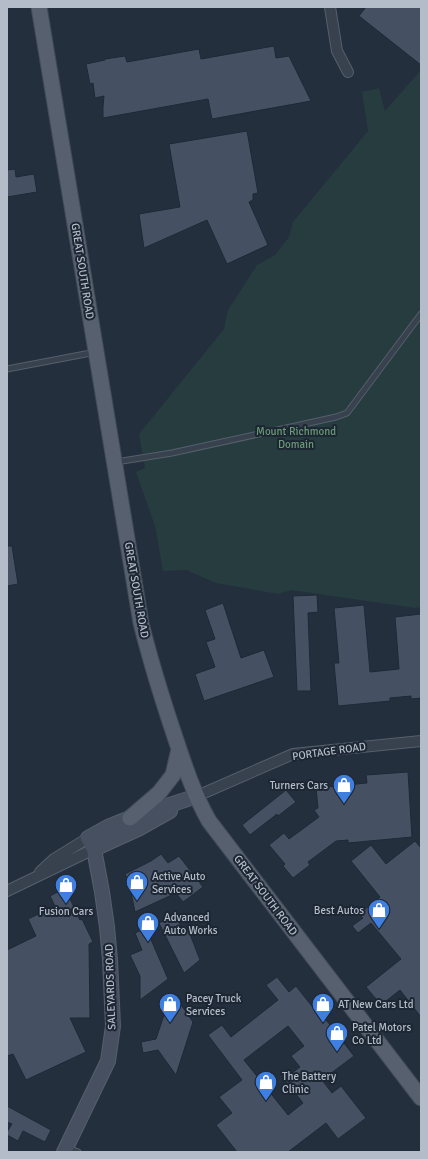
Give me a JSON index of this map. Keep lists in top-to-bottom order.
{
  "streets": {
    "main road": ["GREAT SOUTH ROAD", "PORTAGE ROAD", "SALEYARDS ROAD"]
  },
  "crossings": [
    ["GREAT SOUTH ROAD", "PORTAGE ROAD"],
    ["PORTAGE ROAD", "SALEYARDS ROAD"]
  ],
  "parks": ["Mount Richmond Domain"],
  "places": {
    "shop": [
      "Turners Cars",
      "Active Auto Services",
      "Fusion Cars",
      "Best Autos",
      "Advanced Auto Works",
      "Pacey Truck Services",
      "AT New Cars Ltd",
      "Patel Motors Co Ltd",
      "The Battery Clinic"
    ]
  }
}
